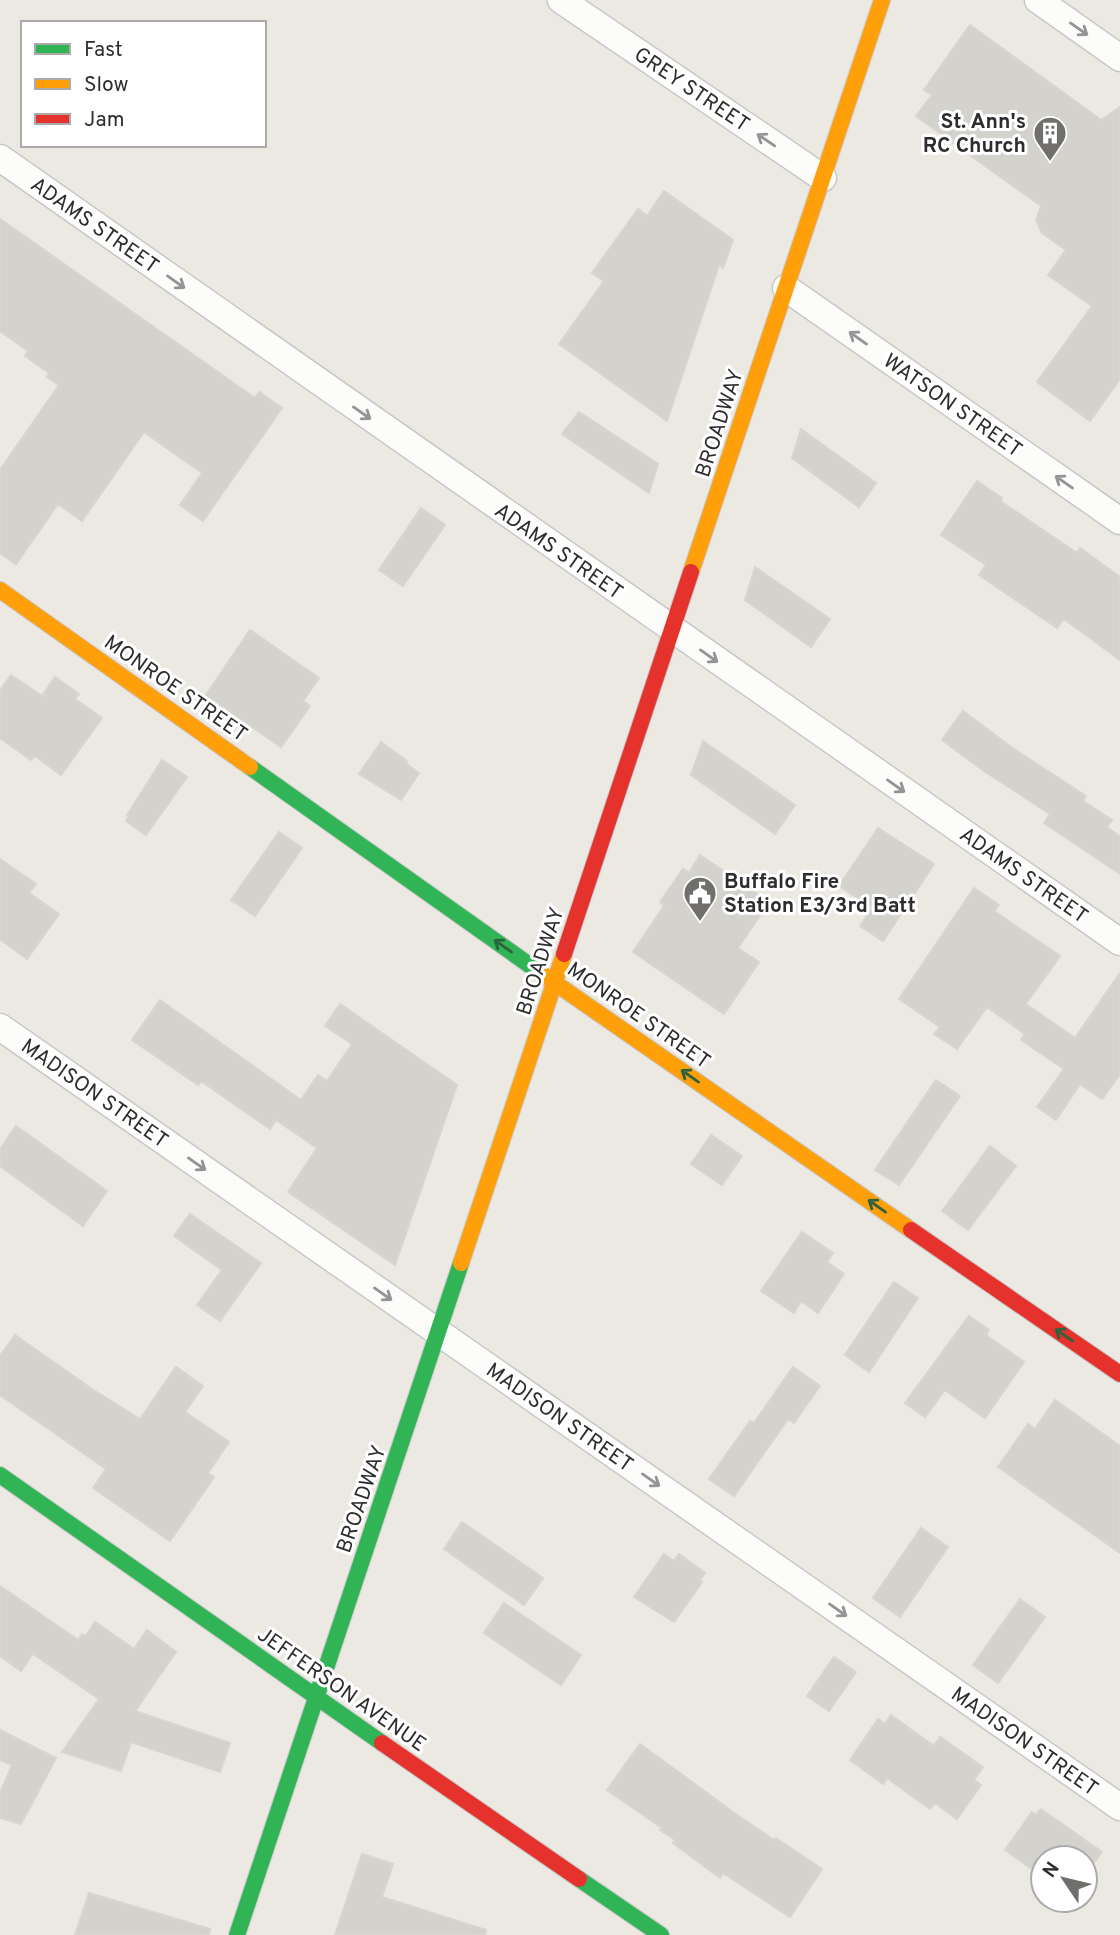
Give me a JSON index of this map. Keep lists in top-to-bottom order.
{
  "streets": {
    "street": [
      "GREY STREET",
      "ADAMS STREET",
      "WATSON STREET",
      "BROADWAY",
      "MONROE STREET",
      "MADISON STREET",
      "JEFFERSON AVENUE"
    ]
  },
  "crossings": [
    ["GREY STREET", "BROADWAY"],
    ["ADAMS STREET", "BROADWAY"],
    ["WATSON STREET", "BROADWAY"],
    ["BROADWAY", "MONROE STREET"],
    ["BROADWAY", "MADISON STREET"],
    ["BROADWAY", "JEFFERSON AVENUE"]
  ],
  "one_way": [
    "GREY STREET",
    "ADAMS STREET",
    "WATSON STREET",
    "MONROE STREET",
    "MADISON STREET"
  ],
  "places": {
    "building": ["St. Ann's RC Church"],
    "public building": ["Buffalo Fire Station E3/3rd Batt"]
  },
  "legend": ["Fast", "Slow", "Jam"],
  "north": "top left"
}
